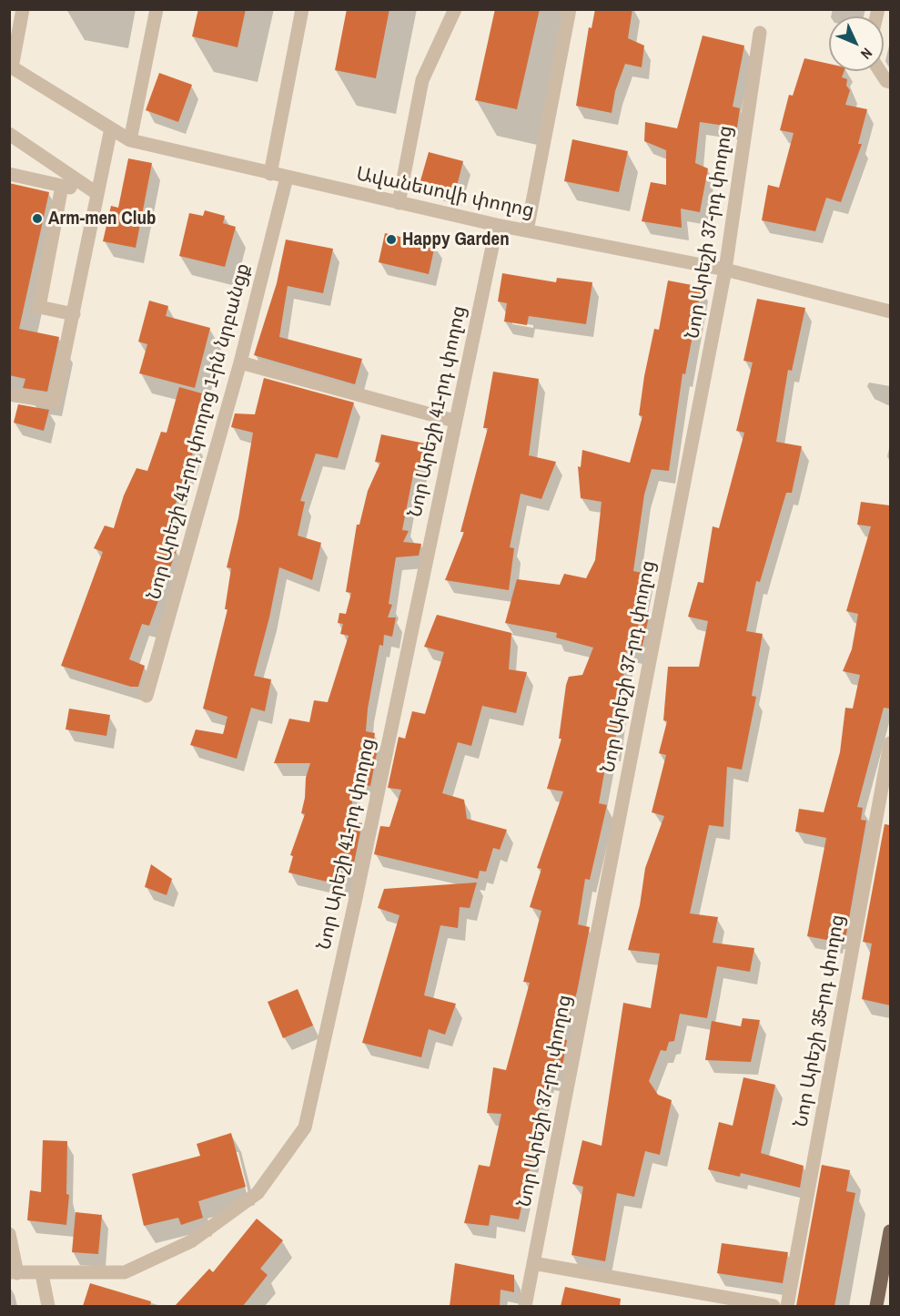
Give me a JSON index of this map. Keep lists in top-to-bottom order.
{
  "streets": {
    "street": [
      "Ավանեսովի փողոց",
      "Նոր Արեշի 37-րդ փողոց",
      "Նոր Արեշի 41-րդ փողոց",
      "Նոր Արեշի 41-րդ փողոց 1-ին նրբանցք",
      "Նոր Արեշի 35-րդ փողոց"
    ]
  },
  "crossings": [
    ["Ավանեսովի փողոց", "Նոր Արեշի 37-րդ փողոց"],
    ["Ավանեսովի փողոց", "Նոր Արեշի 41-րդ փողոց"],
    ["Ավանեսովի փողոց", "Նոր Արեշի 41-րդ փողոց 1-ին նրբանցք"]
  ],
  "places": ["Arm-men Club", "Happy Garden"],
  "north": "bottom right"
}
